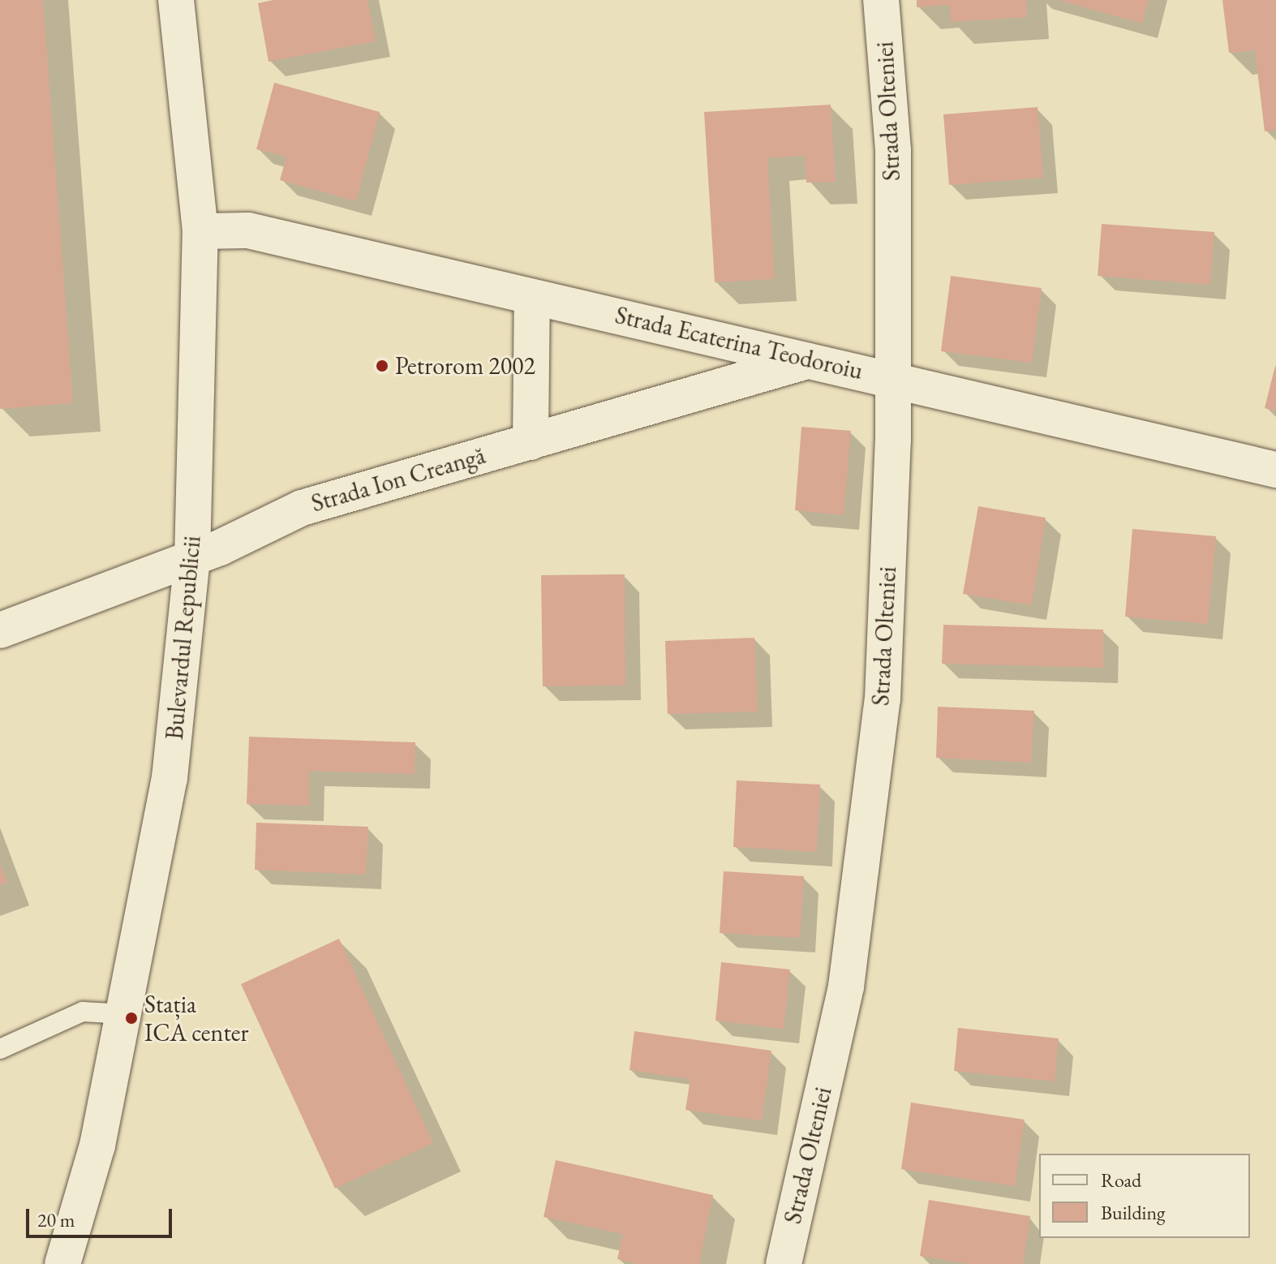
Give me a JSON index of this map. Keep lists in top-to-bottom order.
{
  "streets": {
    "street": [
      "Strada Olteniei",
      "Strada Ecaterina Teodoroiu",
      "Strada Ion Creangă",
      "Bulevardul Republicii"
    ]
  },
  "crossings": [
    ["Strada Olteniei", "Strada Ecaterina Teodoroiu"],
    ["Strada Ecaterina Teodoroiu", "Strada Ion Creangă"],
    ["Strada Ecaterina Teodoroiu", "Bulevardul Republicii"],
    ["Strada Ion Creangă", "Bulevardul Republicii"]
  ],
  "places": ["Petrorom 2002", "Stația ICA center"],
  "legend": ["Road", "Building"],
  "scale_bar": "20 m"
}
